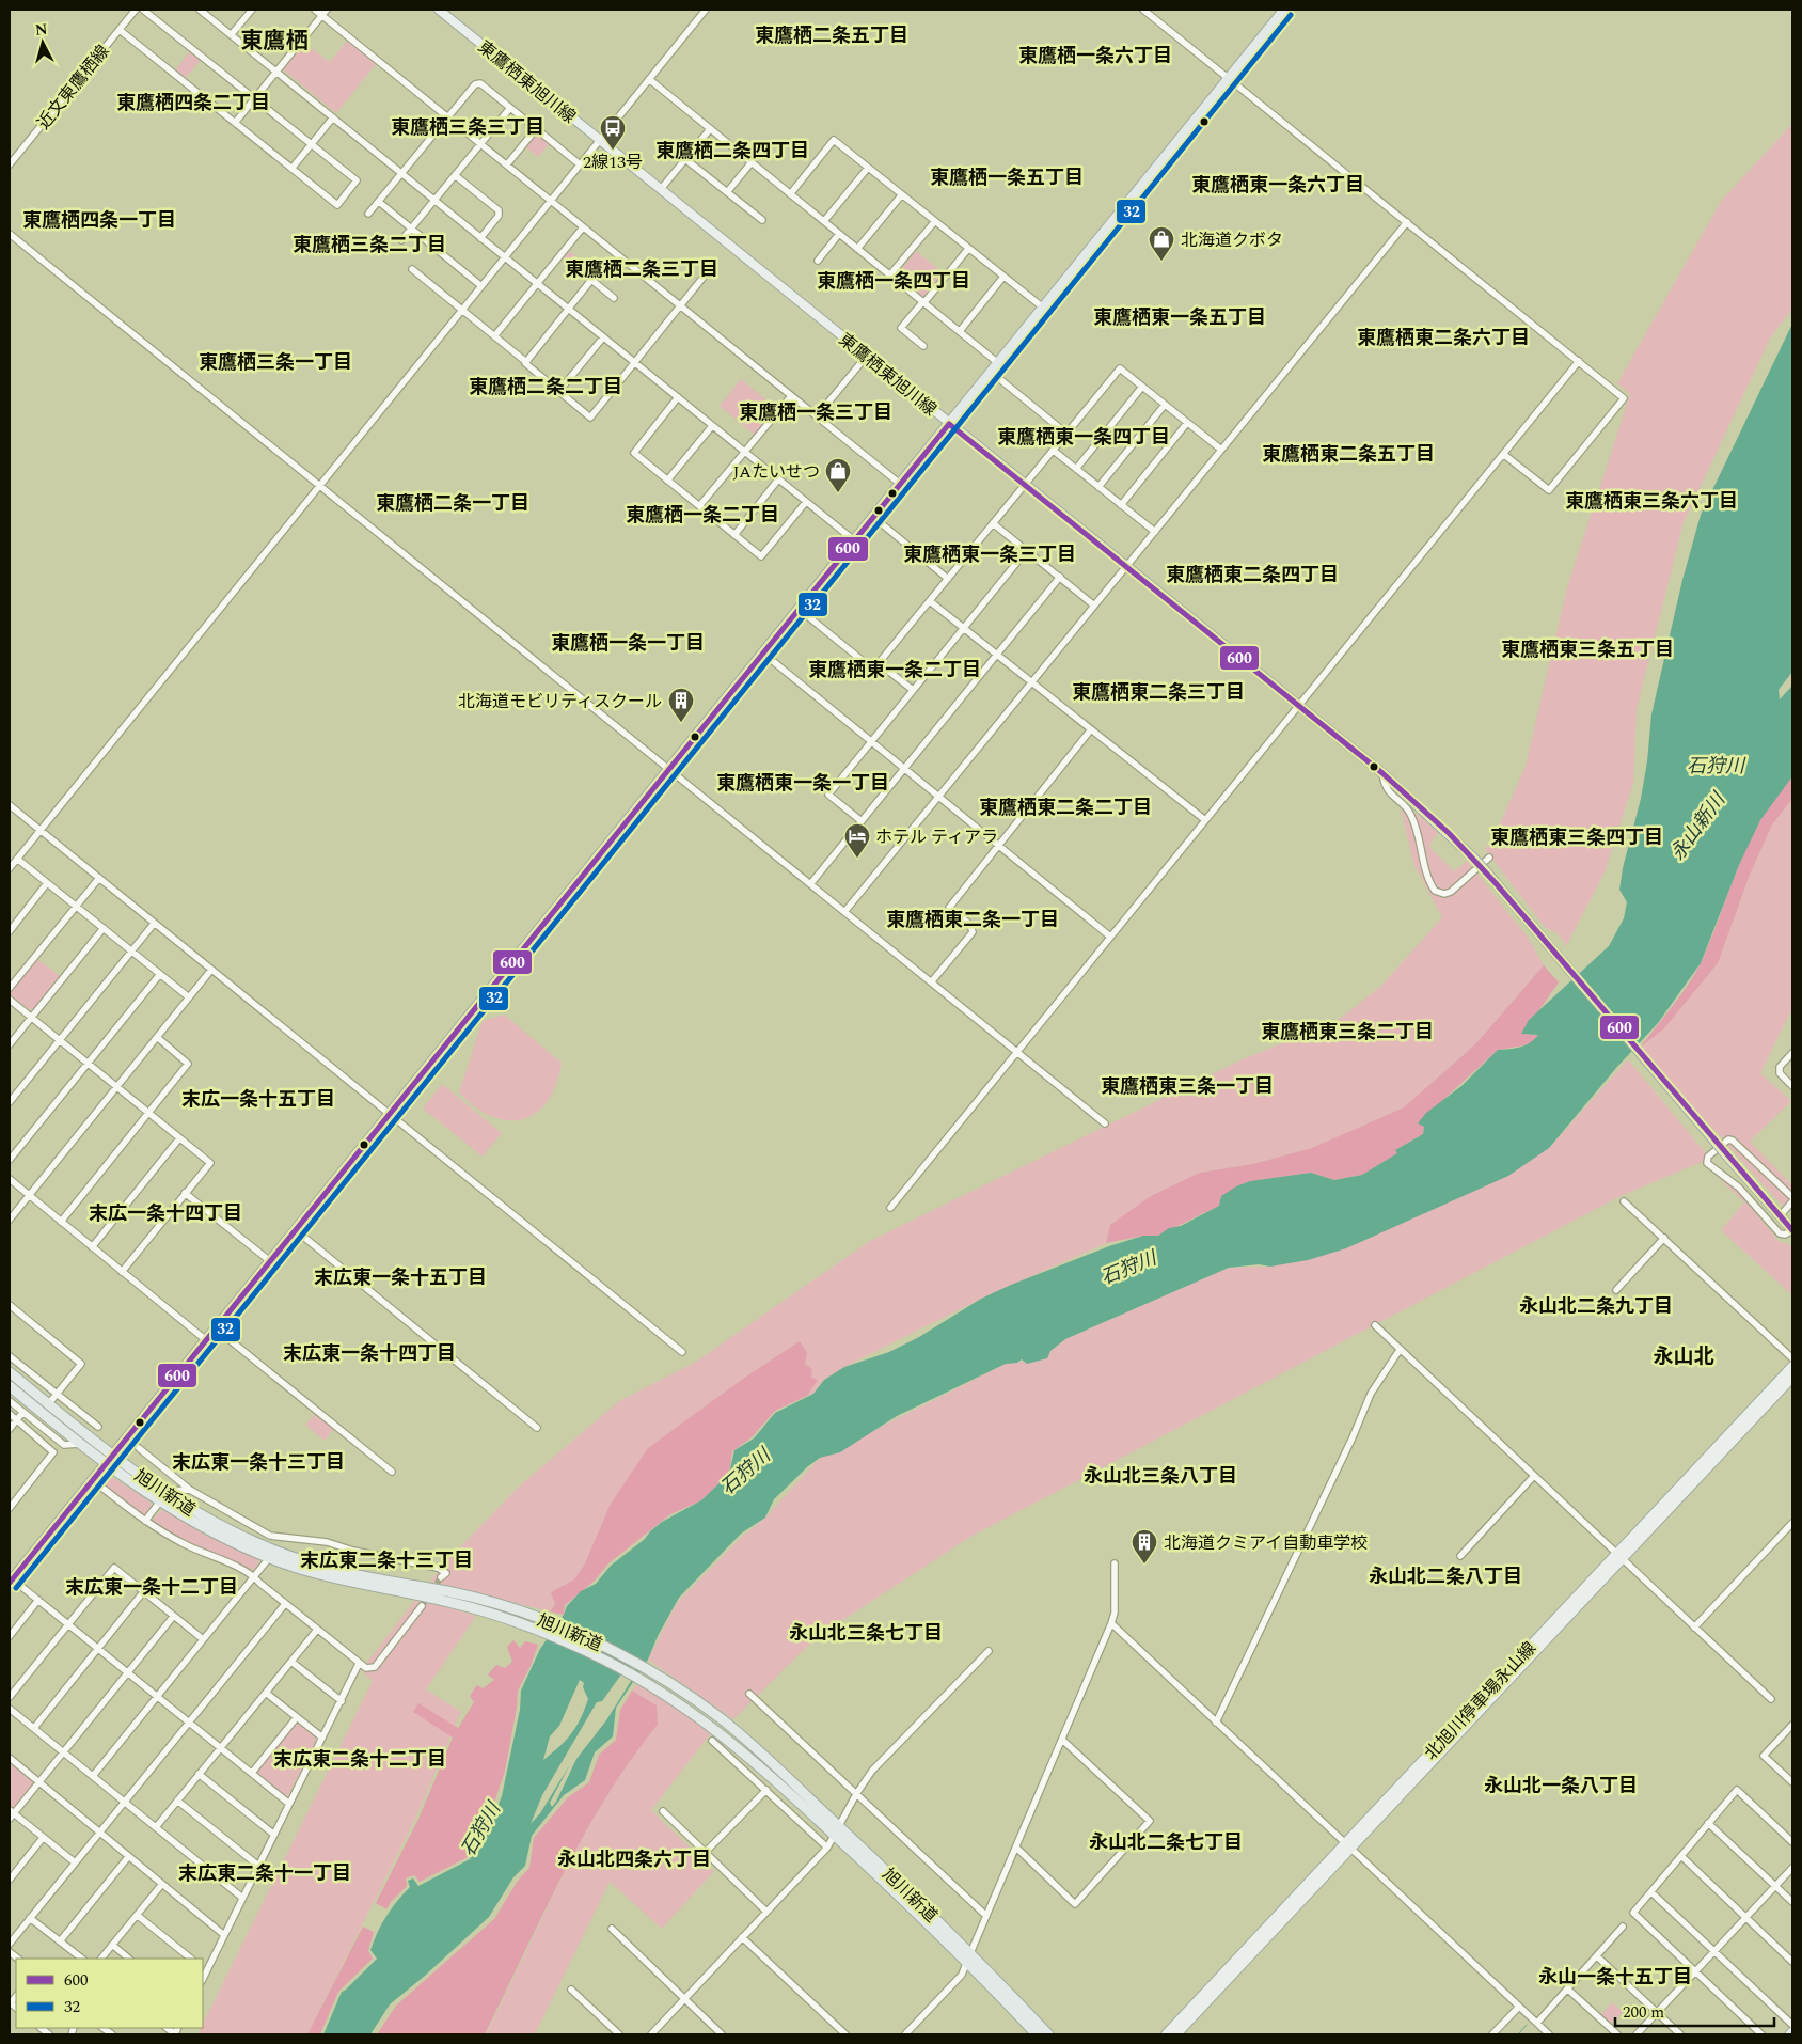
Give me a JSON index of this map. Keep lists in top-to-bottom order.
{
  "streets": {
    "highway": ["旭川新道"],
    "main road": ["東鷹栖東旭川線", "北旭川停車場永山線"],
    "street": ["近文東鷹栖線"]
  },
  "districts": [
    "東鷹栖二条五丁目",
    "東鷹栖",
    "東鷹栖一条六丁目",
    "東鷹栖四条二丁目",
    "東鷹栖三条三丁目",
    "東鷹栖二条四丁目",
    "東鷹栖一条五丁目",
    "東鷹栖東一条六丁目",
    "東鷹栖四条一丁目",
    "東鷹栖三条二丁目",
    "東鷹栖二条三丁目",
    "東鷹栖一条四丁目",
    "東鷹栖東一条五丁目",
    "東鷹栖東二条六丁目",
    "東鷹栖三条一丁目",
    "東鷹栖二条二丁目",
    "東鷹栖一条三丁目",
    "東鷹栖東一条四丁目",
    "東鷹栖東二条五丁目",
    "東鷹栖東三条六丁目",
    "東鷹栖二条一丁目",
    "東鷹栖一条二丁目",
    "東鷹栖東一条三丁目",
    "東鷹栖東二条四丁目",
    "東鷹栖一条一丁目",
    "東鷹栖東三条五丁目",
    "東鷹栖東一条二丁目",
    "東鷹栖東二条三丁目",
    "東鷹栖東一条一丁目",
    "東鷹栖東二条二丁目",
    "東鷹栖東三条四丁目",
    "東鷹栖東二条一丁目",
    "東鷹栖東三条二丁目",
    "東鷹栖東三条一丁目",
    "末広一条十五丁目",
    "末広一条十四丁目",
    "末広東一条十五丁目",
    "永山北二条九丁目",
    "末広東一条十四丁目",
    "永山北",
    "末広東一条十三丁目",
    "永山北三条八丁目",
    "末広東二条十三丁目",
    "永山北二条八丁目",
    "末広東一条十二丁目",
    "永山北三条七丁目",
    "末広東二条十二丁目",
    "永山北一条八丁目",
    "永山北二条七丁目",
    "永山北四条六丁目",
    "末広東二条十一丁目",
    "永山一条十五丁目"
  ],
  "water": ["石狩川", "永山新川"],
  "places": {
    "bus stop": ["2線13号"],
    "shop": ["北海道クボタ", "JAたいせつ"],
    "building": ["北海道モビリティスクール", "北海道クミアイ自動車学校"],
    "hotel": ["ホテル ティアラ"]
  },
  "lines": ["transit line 32", "transit line 600"],
  "legend": ["600", "32"],
  "scale_bar": "200 m",
  "north": "top"
}
